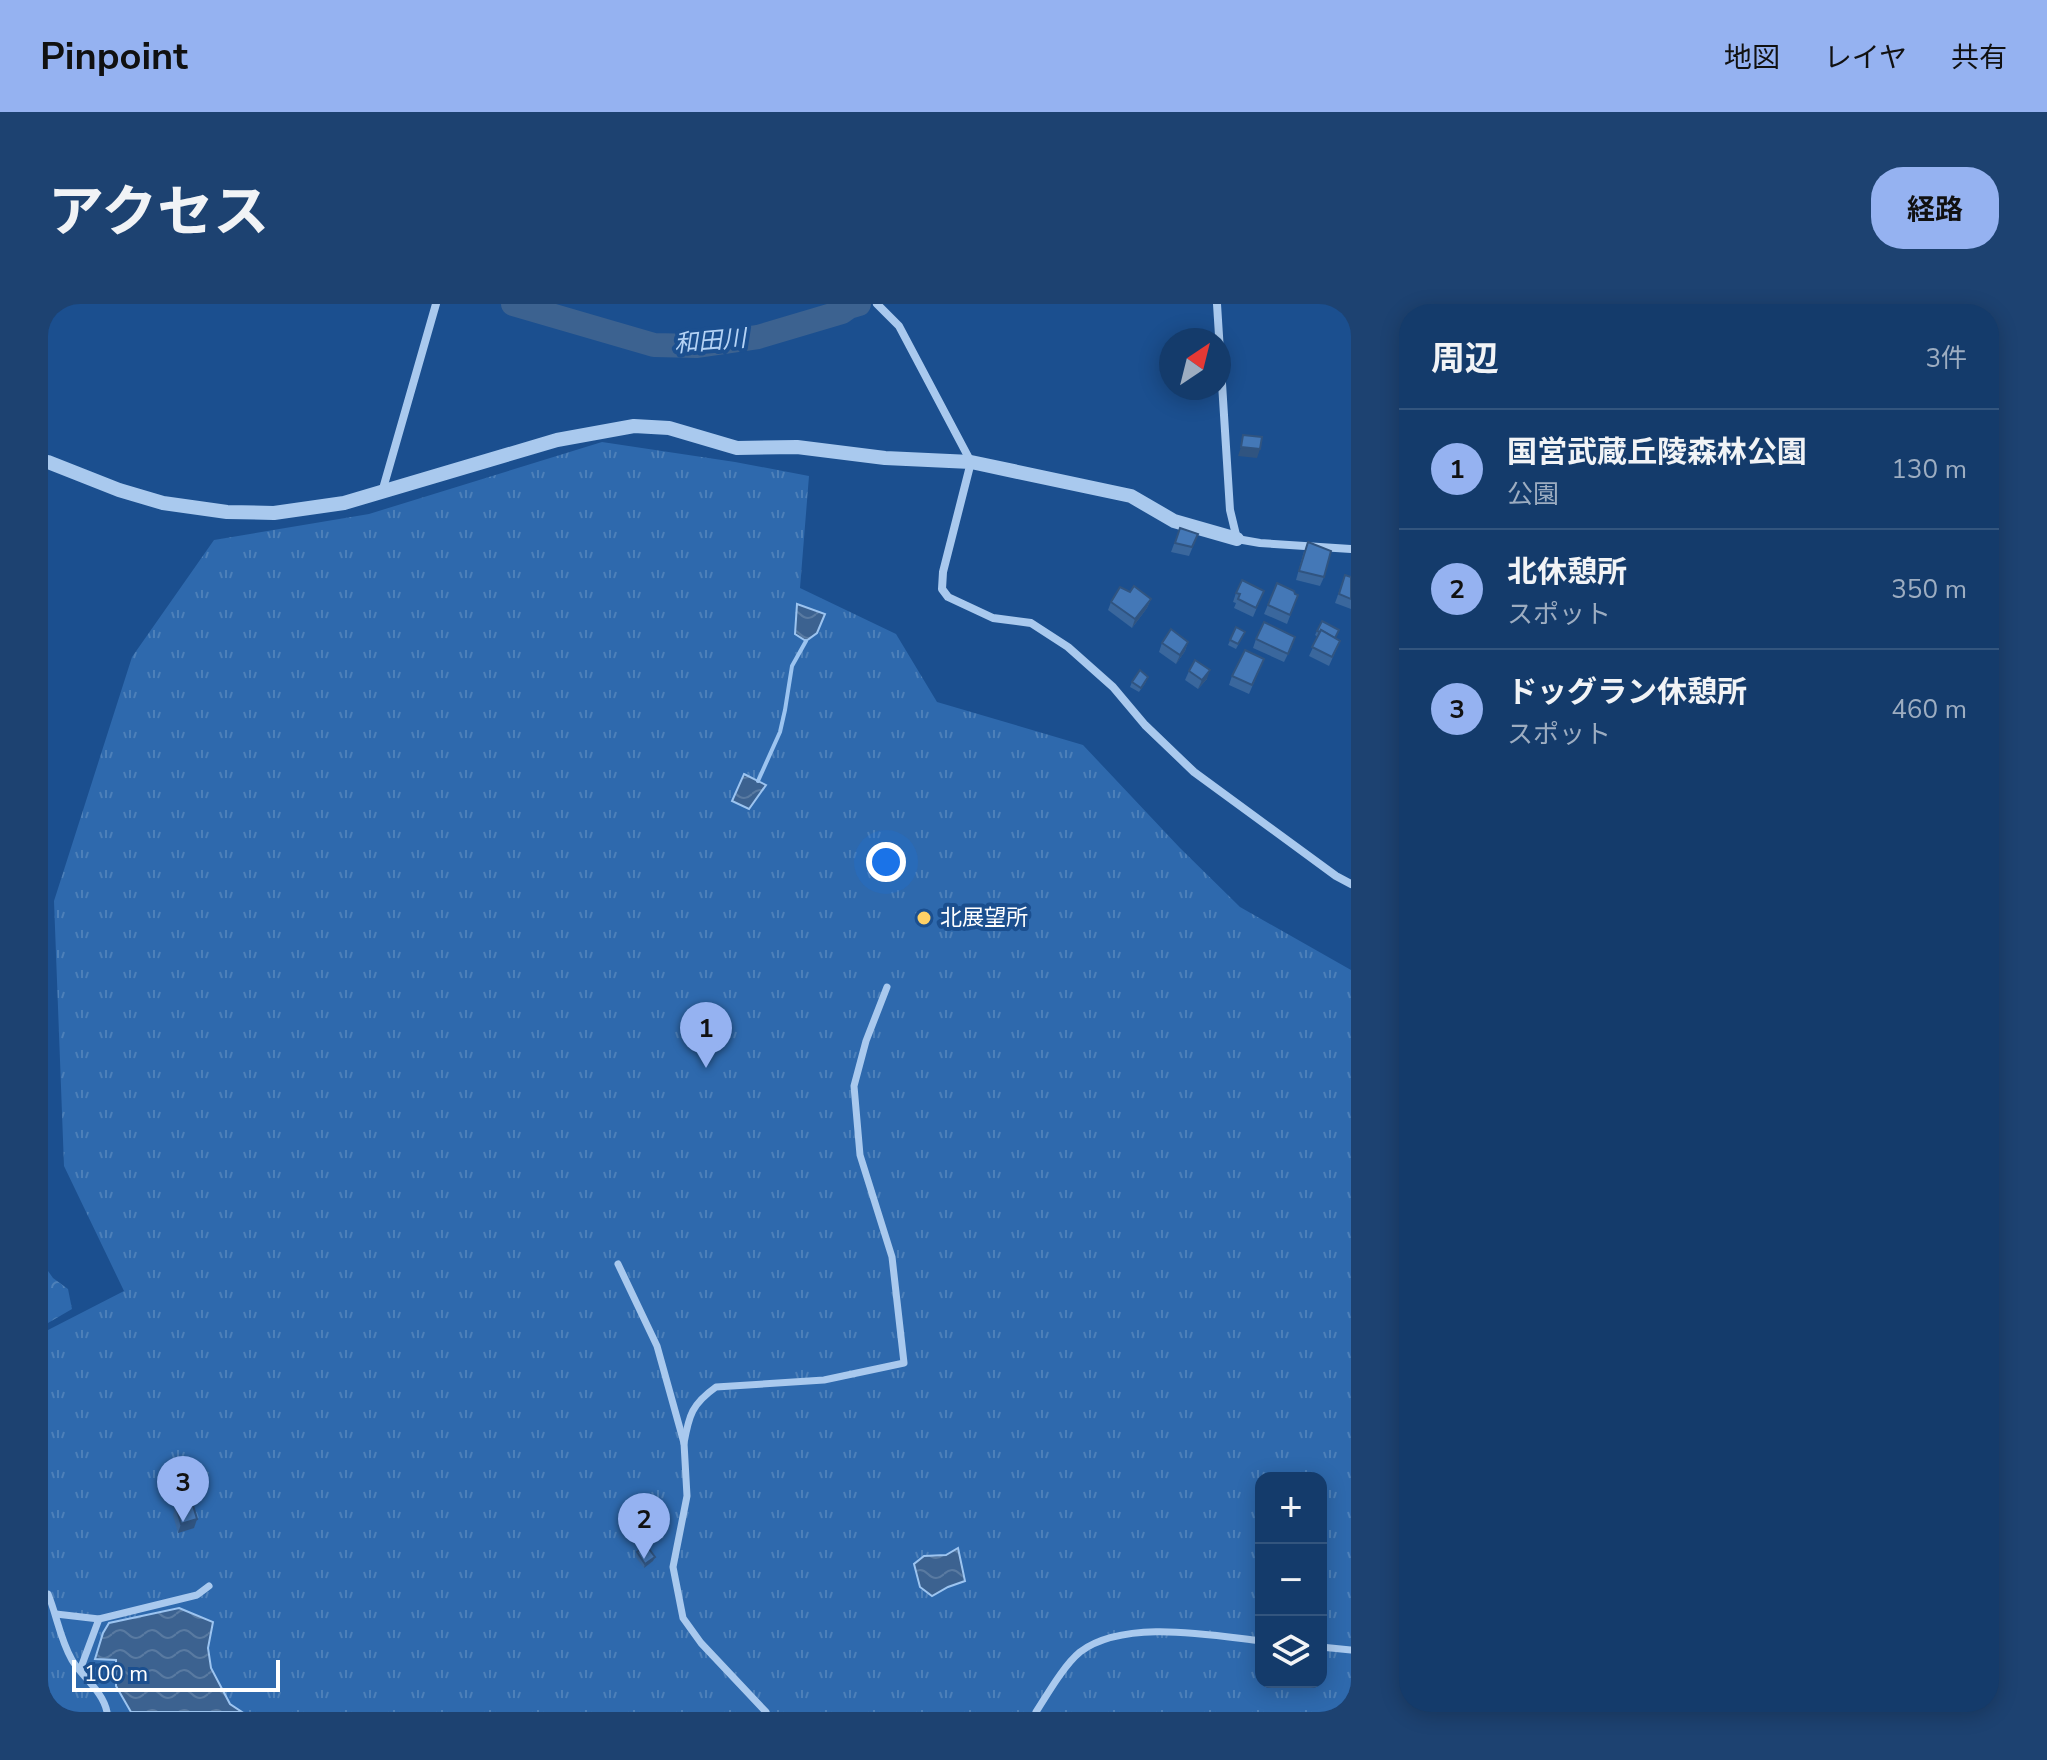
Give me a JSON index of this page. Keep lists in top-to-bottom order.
{
  "water": ["和田川"],
  "places": ["北展望所"],
  "scale_bar": "100 m",
  "north": "top right",
  "page": {
    "header": "Pinpoint",
    "nav": ["地図", "レイヤ", "共有"],
    "title": "アクセス",
    "buttons": "経路",
    "heading": ["周辺", "3件"],
    "list": [
      {
        "mark": "1",
        "name": "国営武蔵丘陵森林公園",
        "note": "公園",
        "value": "130 m"
      },
      {
        "mark": "2",
        "name": "北休憩所",
        "note": "スポット",
        "value": "350 m"
      },
      {
        "mark": "3",
        "name": "ドッグラン休憩所",
        "note": "スポット",
        "value": "460 m"
      }
    ],
    "pins": ["1", "3", "2"],
    "map_buttons": ["+", "−"],
    "scale": "100 m"
  }
}
